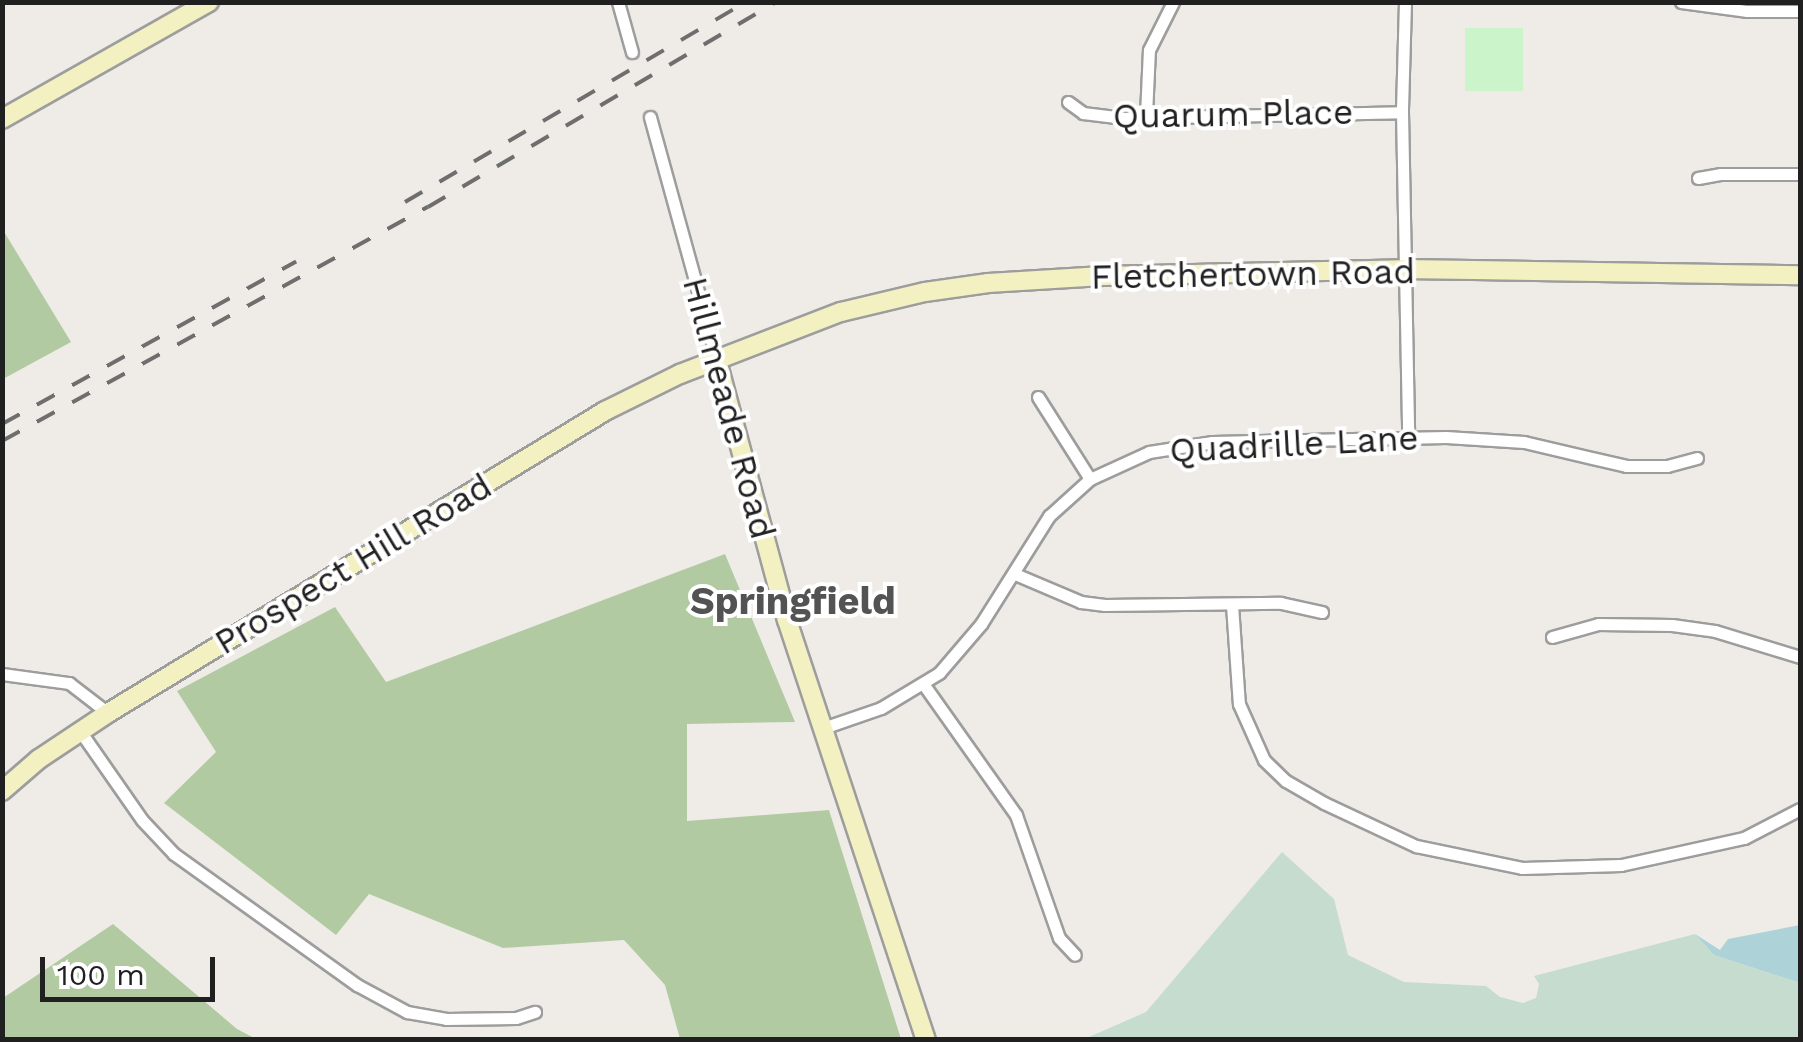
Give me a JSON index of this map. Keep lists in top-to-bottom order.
{
  "streets": {
    "street": [
      "Quarum Place",
      "Fletchertown Road",
      "Hillmeade Road",
      "Quadrille Lane",
      "Prospect Hill Road"
    ]
  },
  "crossings": [
    ["Fletchertown Road", "Hillmeade Road"],
    ["Fletchertown Road", "Prospect Hill Road"],
    ["Hillmeade Road", "Quadrille Lane"],
    ["Hillmeade Road", "Prospect Hill Road"]
  ],
  "districts": ["Springfield"],
  "scale_bar": "100 m"
}
